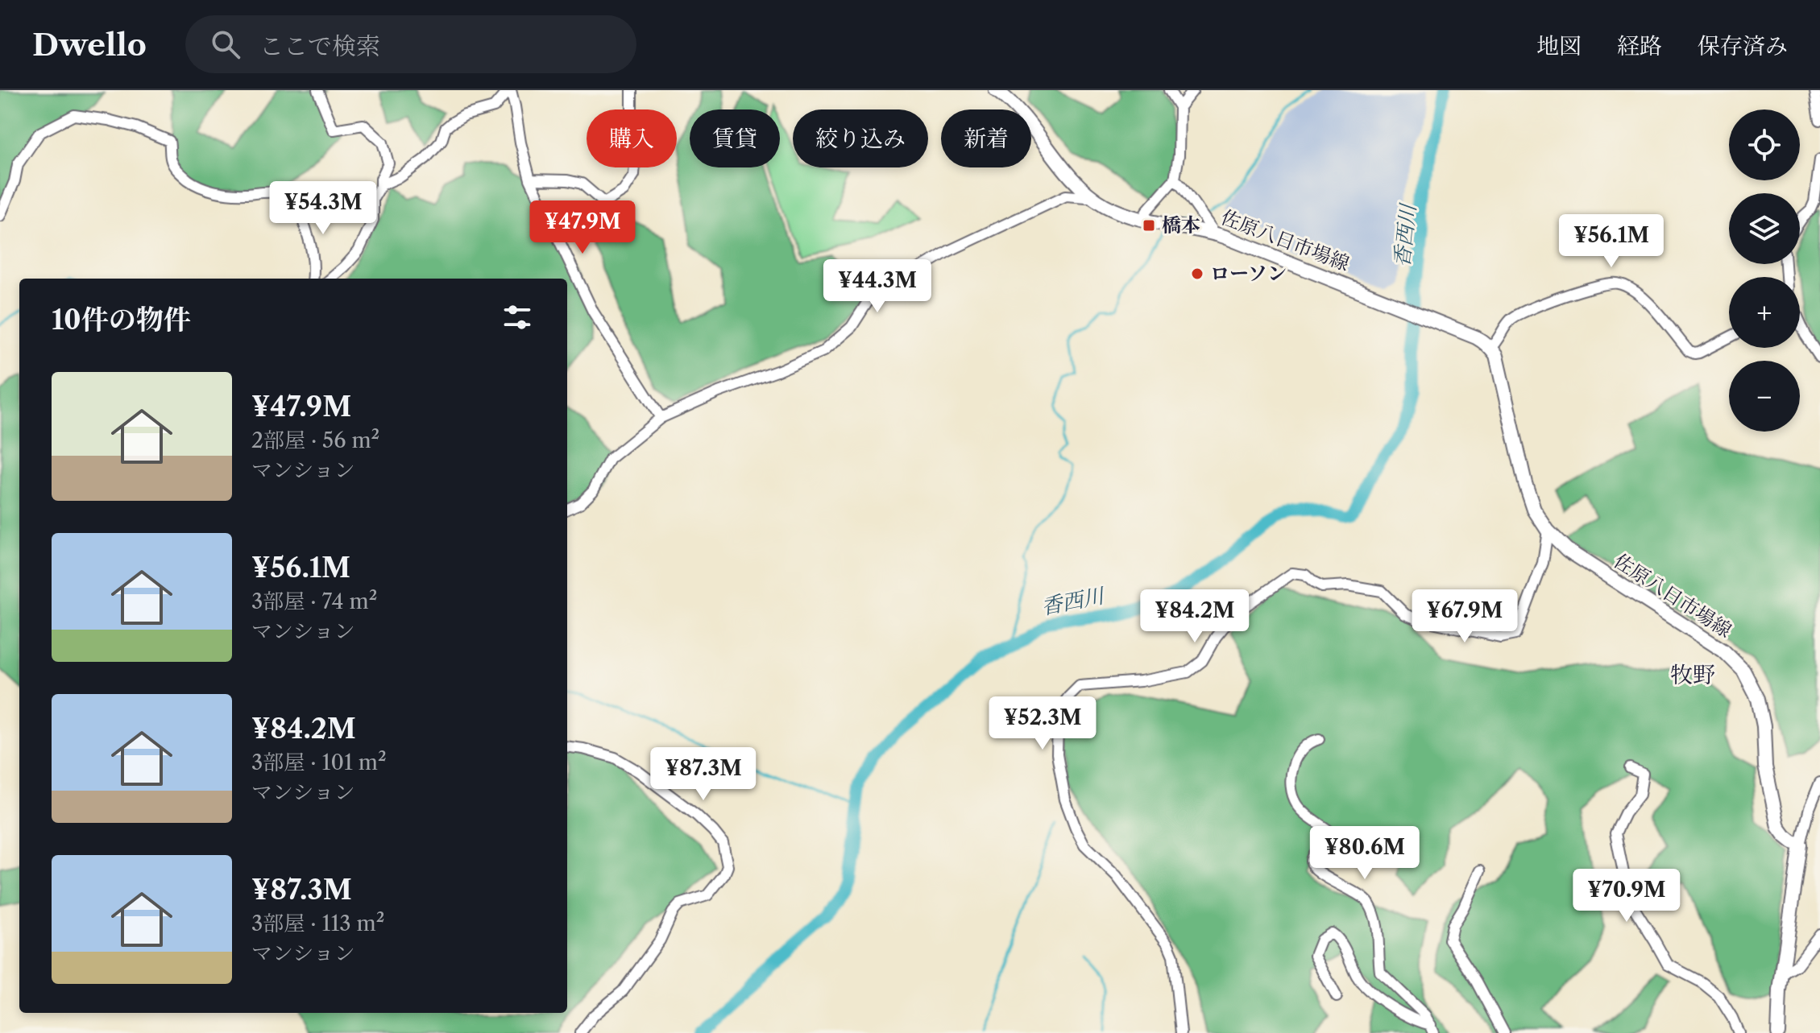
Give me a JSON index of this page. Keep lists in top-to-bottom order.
{
  "streets": {
    "main road": ["佐原八日市場線"]
  },
  "districts": ["牧野"],
  "water": ["香西川"],
  "places": {
    "transit": ["橋本"],
    "other": ["ローソン"]
  },
  "page": {
    "header": "Dwello",
    "search": "ここで検索",
    "nav": ["地図", "経路", "保存済み"],
    "map_buttons": ["+", "−"],
    "chip": [
      "購入",
      "賃貸",
      "絞り込み",
      "新着"
    ],
    "price": [
      "¥54.3M",
      "¥47.9M",
      "¥56.1M",
      "¥44.3M",
      "¥84.2M",
      "¥67.9M",
      "¥52.3M",
      "¥87.3M",
      "¥80.6M",
      "¥70.9M"
    ],
    "heading": "10件の物件",
    "list": [
      {
        "name": "¥47.9M",
        "note": "2部屋 · 56 m² · マンション"
      },
      {
        "name": "¥56.1M",
        "note": "3部屋 · 74 m² · マンション"
      },
      {
        "name": "¥84.2M",
        "note": "3部屋 · 101 m² · マンション"
      },
      {
        "name": "¥87.3M",
        "note": "3部屋 · 113 m² · マンション"
      }
    ]
  }
}
